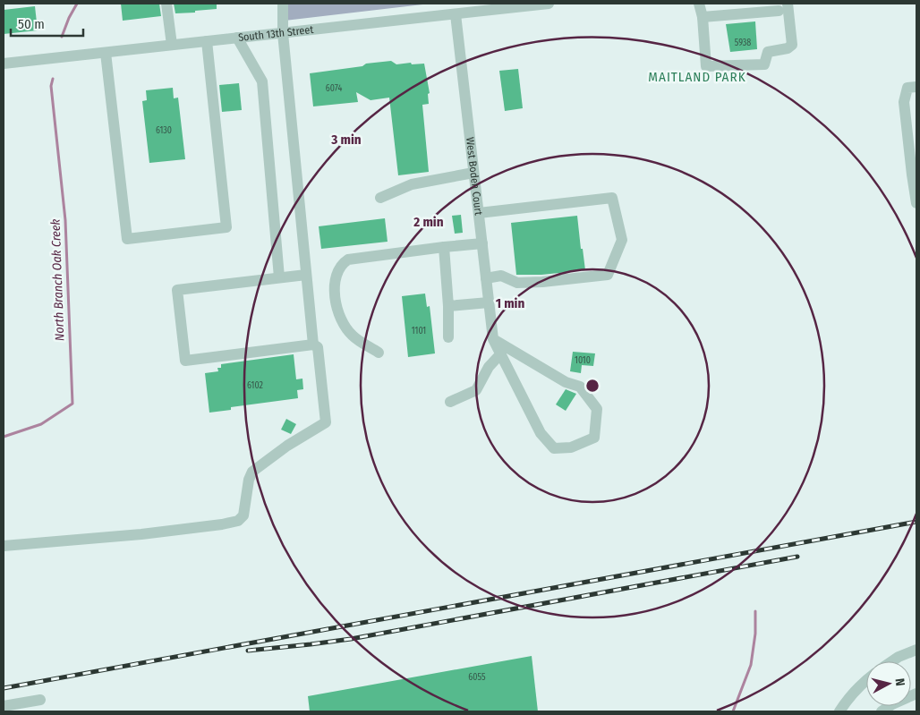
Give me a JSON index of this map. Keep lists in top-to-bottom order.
{
  "streets": {
    "street": ["South 13th Street", "West Boden Court"]
  },
  "crossings": [
    ["South 13th Street", "West Boden Court"]
  ],
  "districts": ["MAITLAND PARK"],
  "water": ["North Branch Oak Creek"],
  "house_numbers": [
    "5938",
    "6074",
    "6130",
    "1101",
    "1010",
    "6102",
    "6055"
  ],
  "scale_bar": "50 m",
  "north": "right",
  "rings": ["3 min", "2 min", "1 min"]
}
